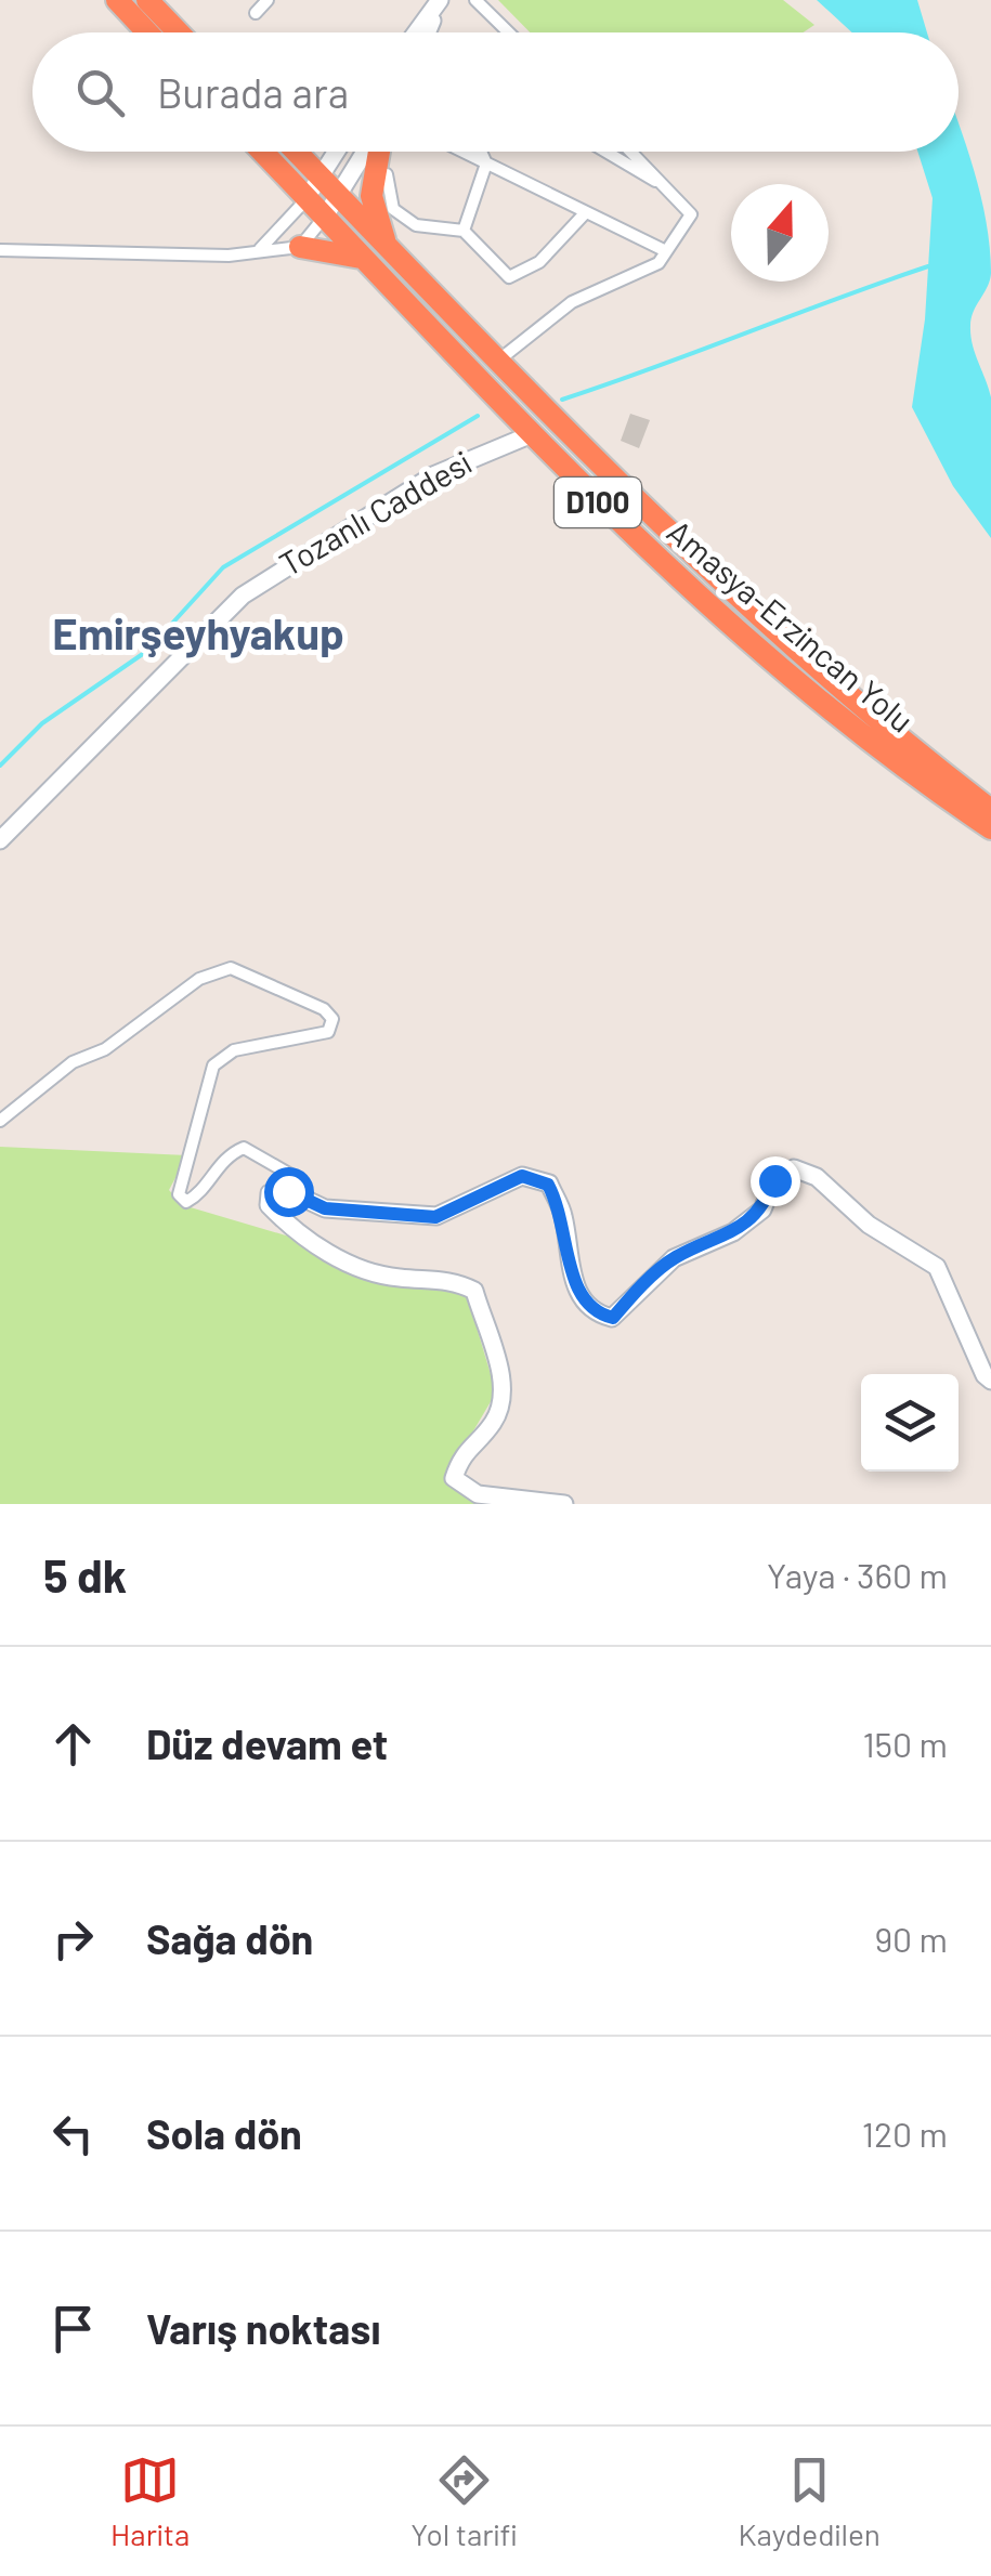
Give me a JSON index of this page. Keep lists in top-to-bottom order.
{
  "streets": {
    "highway": ["D100", "Amasya-Erzincan Yolu"],
    "street": ["Tozanlı Caddesi"]
  },
  "crossings": [
    ["D100", "Amasya-Erzincan Yolu"],
    ["Tozanlı Caddesi", "Amasya-Erzincan Yolu"]
  ],
  "districts": ["Emirşeyhyakup"],
  "north": "top",
  "page": {
    "search": "Burada ara",
    "heading": ["5 dk", "Yaya · 360 m"],
    "list": [
      ["Düz devam et", "150 m"],
      ["Sağa dön", "90 m"],
      ["Sola dön", "120 m"],
      "Varış noktası"
    ],
    "nav": ["Harita", "Yol tarifi", "Kaydedilen"]
  }
}
